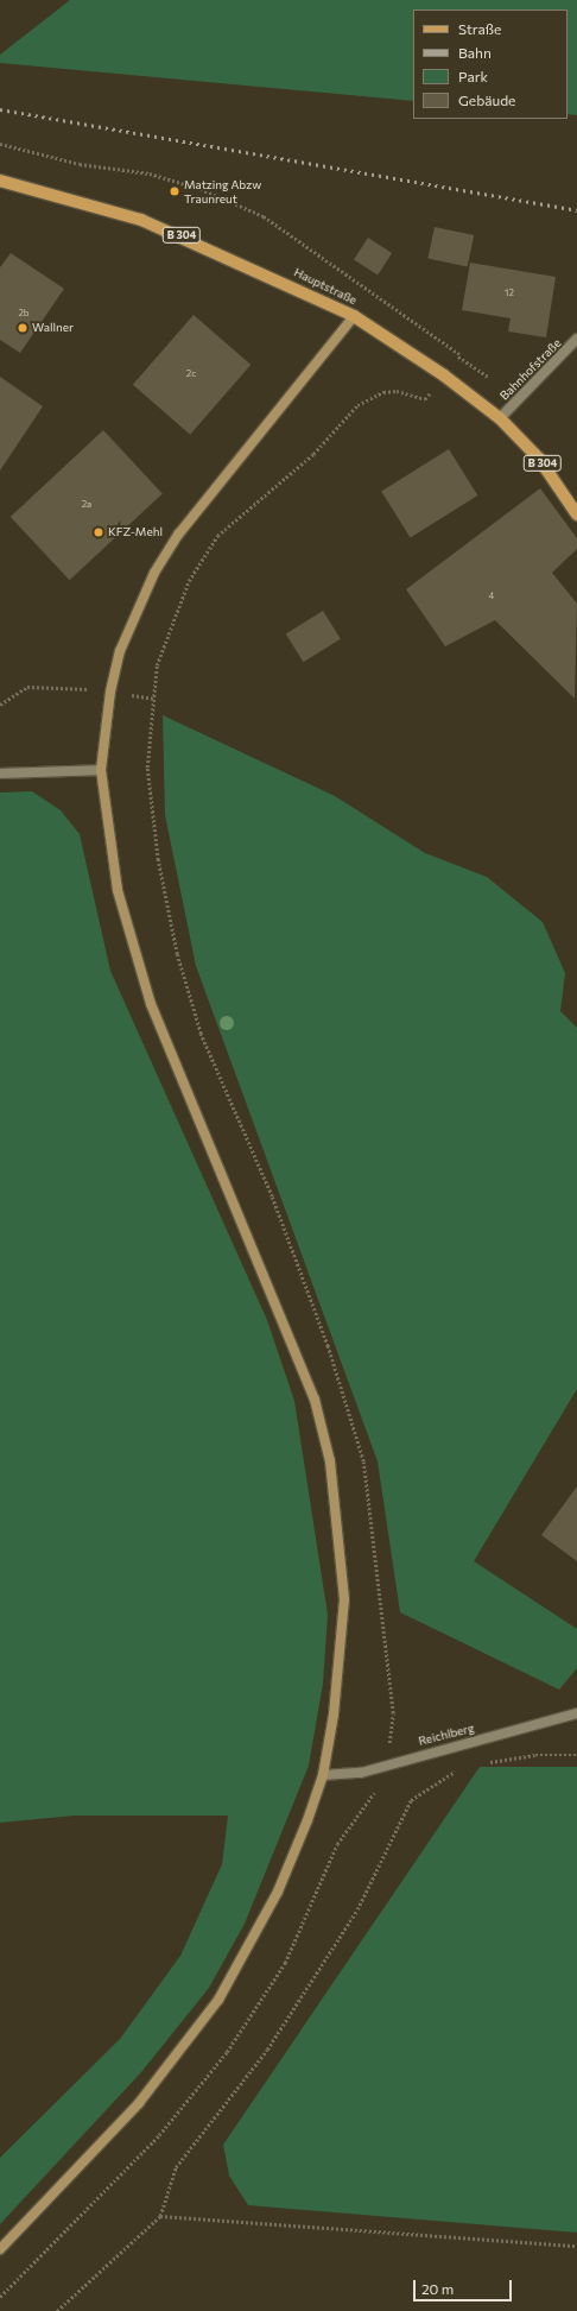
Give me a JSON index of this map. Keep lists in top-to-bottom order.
{
  "streets": {
    "main road": ["B 304", "Hauptstraße"],
    "street": ["Bahnhofstraße", "Reichlberg"]
  },
  "crossings": [
    ["Hauptstraße", "Bahnhofstraße"]
  ],
  "places": ["Matzing Abzw Traunreut", "Wallner", "KFZ-Mehl"],
  "house_numbers": [
    "12",
    "2b",
    "2c",
    "2a",
    "4"
  ],
  "legend": [
    "Straße",
    "Bahn",
    "Park",
    "Gebäude"
  ],
  "scale_bar": "20 m"
}
